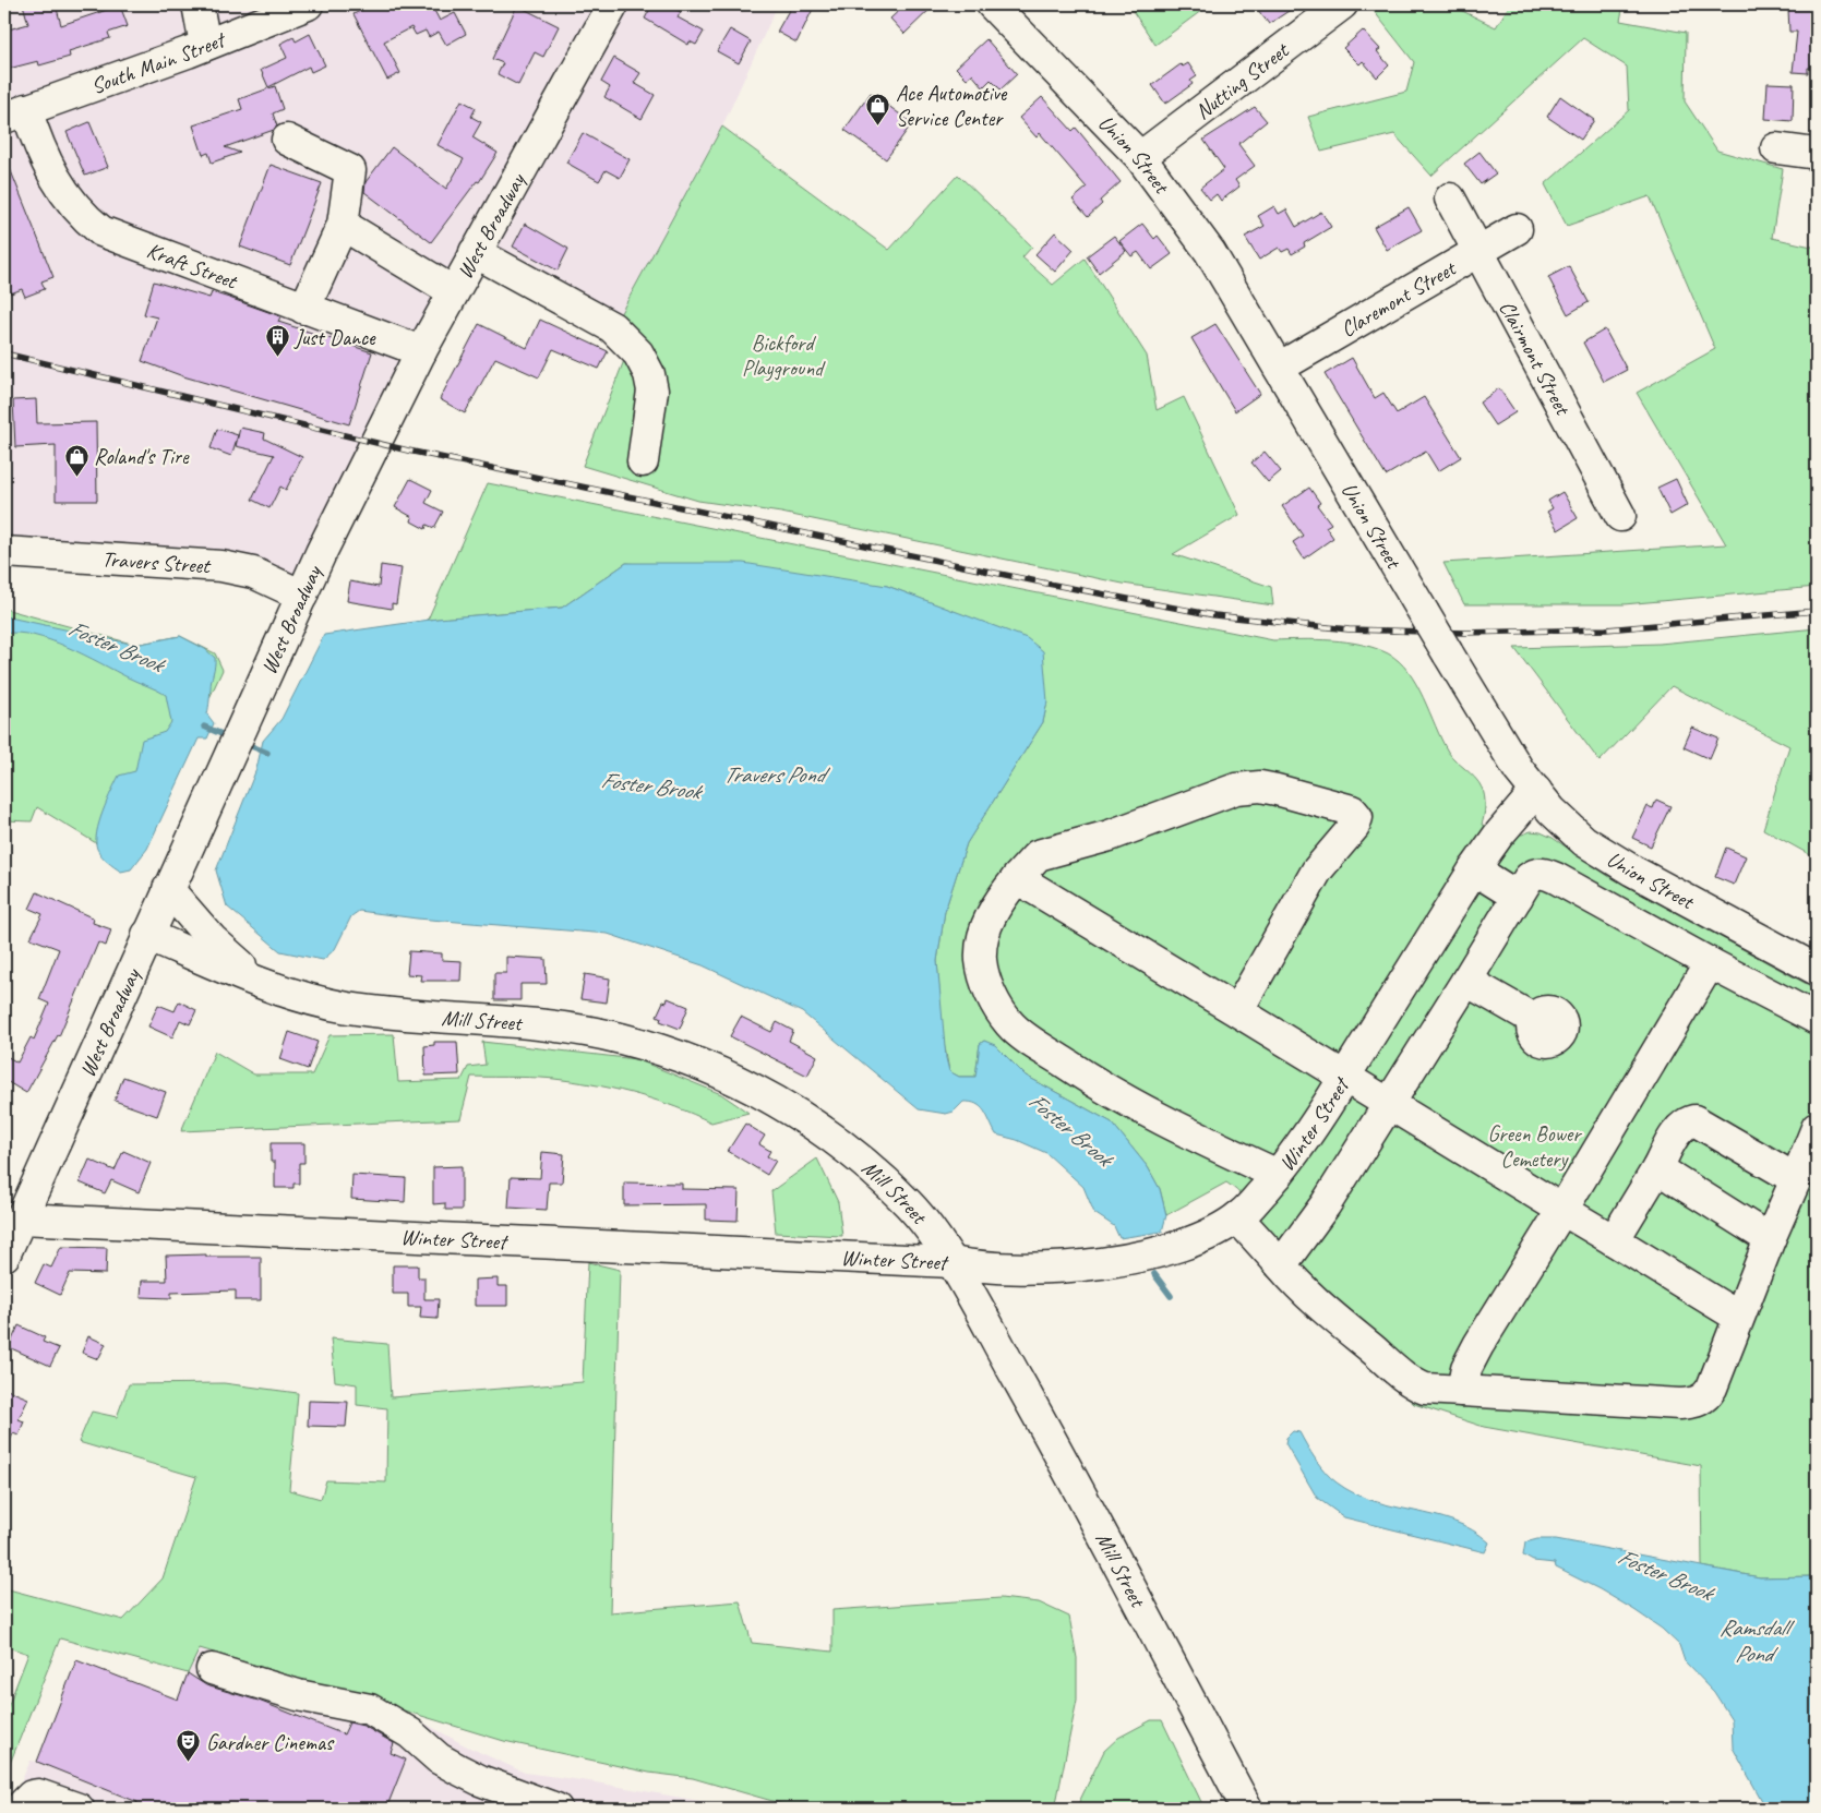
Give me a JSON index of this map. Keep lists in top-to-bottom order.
{
  "streets": {
    "street": [
      "South Main Street",
      "Nutting Street",
      "Union Street",
      "West Broadway",
      "Kraft Street",
      "Claremont Street",
      "Clairmont Street",
      "Travers Street",
      "Mill Street",
      "Winter Street"
    ]
  },
  "crossings": [
    ["South Main Street", "Kraft Street"],
    ["Nutting Street", "Union Street"],
    ["Union Street", "Claremont Street"],
    ["Union Street", "Winter Street"],
    ["West Broadway", "Kraft Street"],
    ["West Broadway", "Travers Street"],
    ["West Broadway", "Mill Street"],
    ["West Broadway", "Winter Street"],
    ["Claremont Street", "Clairmont Street"],
    ["Mill Street", "Winter Street"]
  ],
  "water": ["Foster Brook", "Travers Pond", "Ramsdall Pond"],
  "parks": ["Bickford Playground", "Green Bower Cemetery"],
  "places": {
    "shop": ["Ace Automotive Service Center", "Roland's Tire"],
    "building": ["Just Dance"],
    "theatre": ["Gardner Cinemas"]
  }
}
